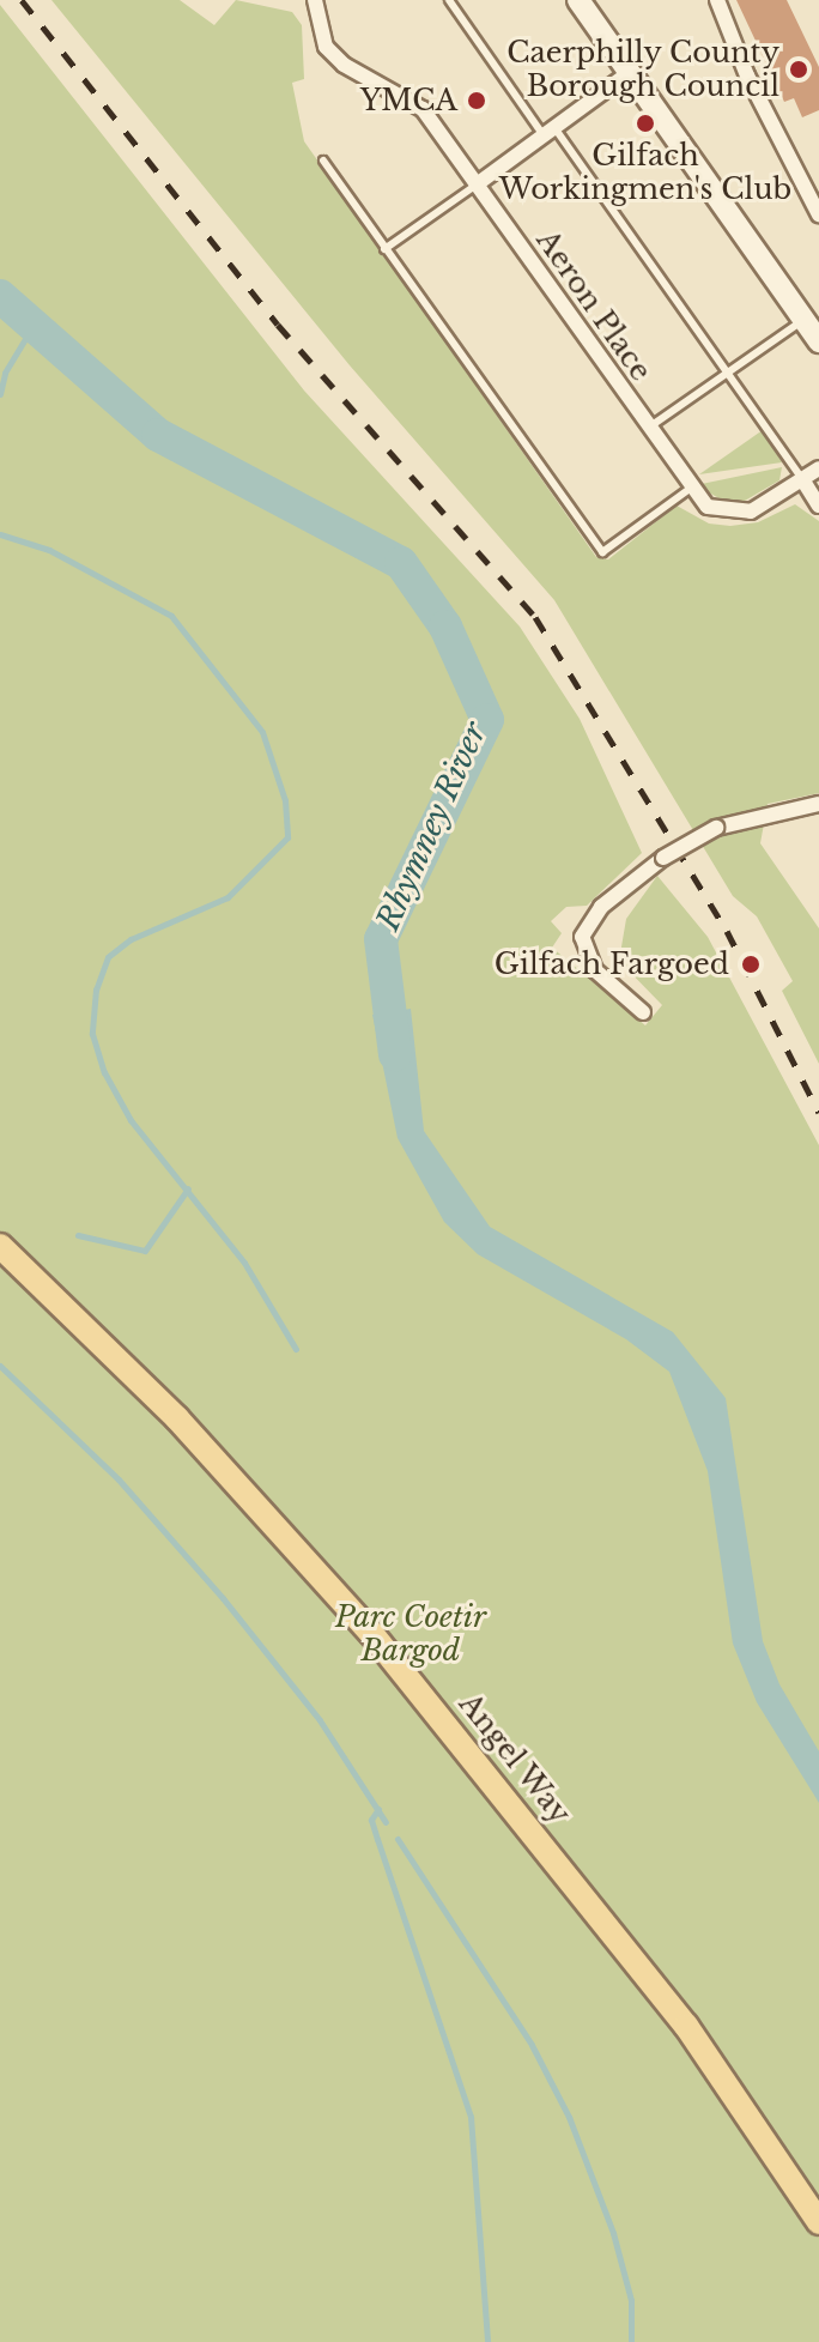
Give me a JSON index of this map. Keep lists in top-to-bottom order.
{
  "streets": {
    "main road": ["Angel Way"],
    "street": ["Aeron Place"]
  },
  "water": ["Rhymney River"],
  "parks": ["Parc Coetir Bargod"],
  "places": [
    "Caerphilly County Borough Council",
    "YMCA",
    "Gilfach Workingmen's Club",
    "Gilfach Fargoed"
  ]
}
